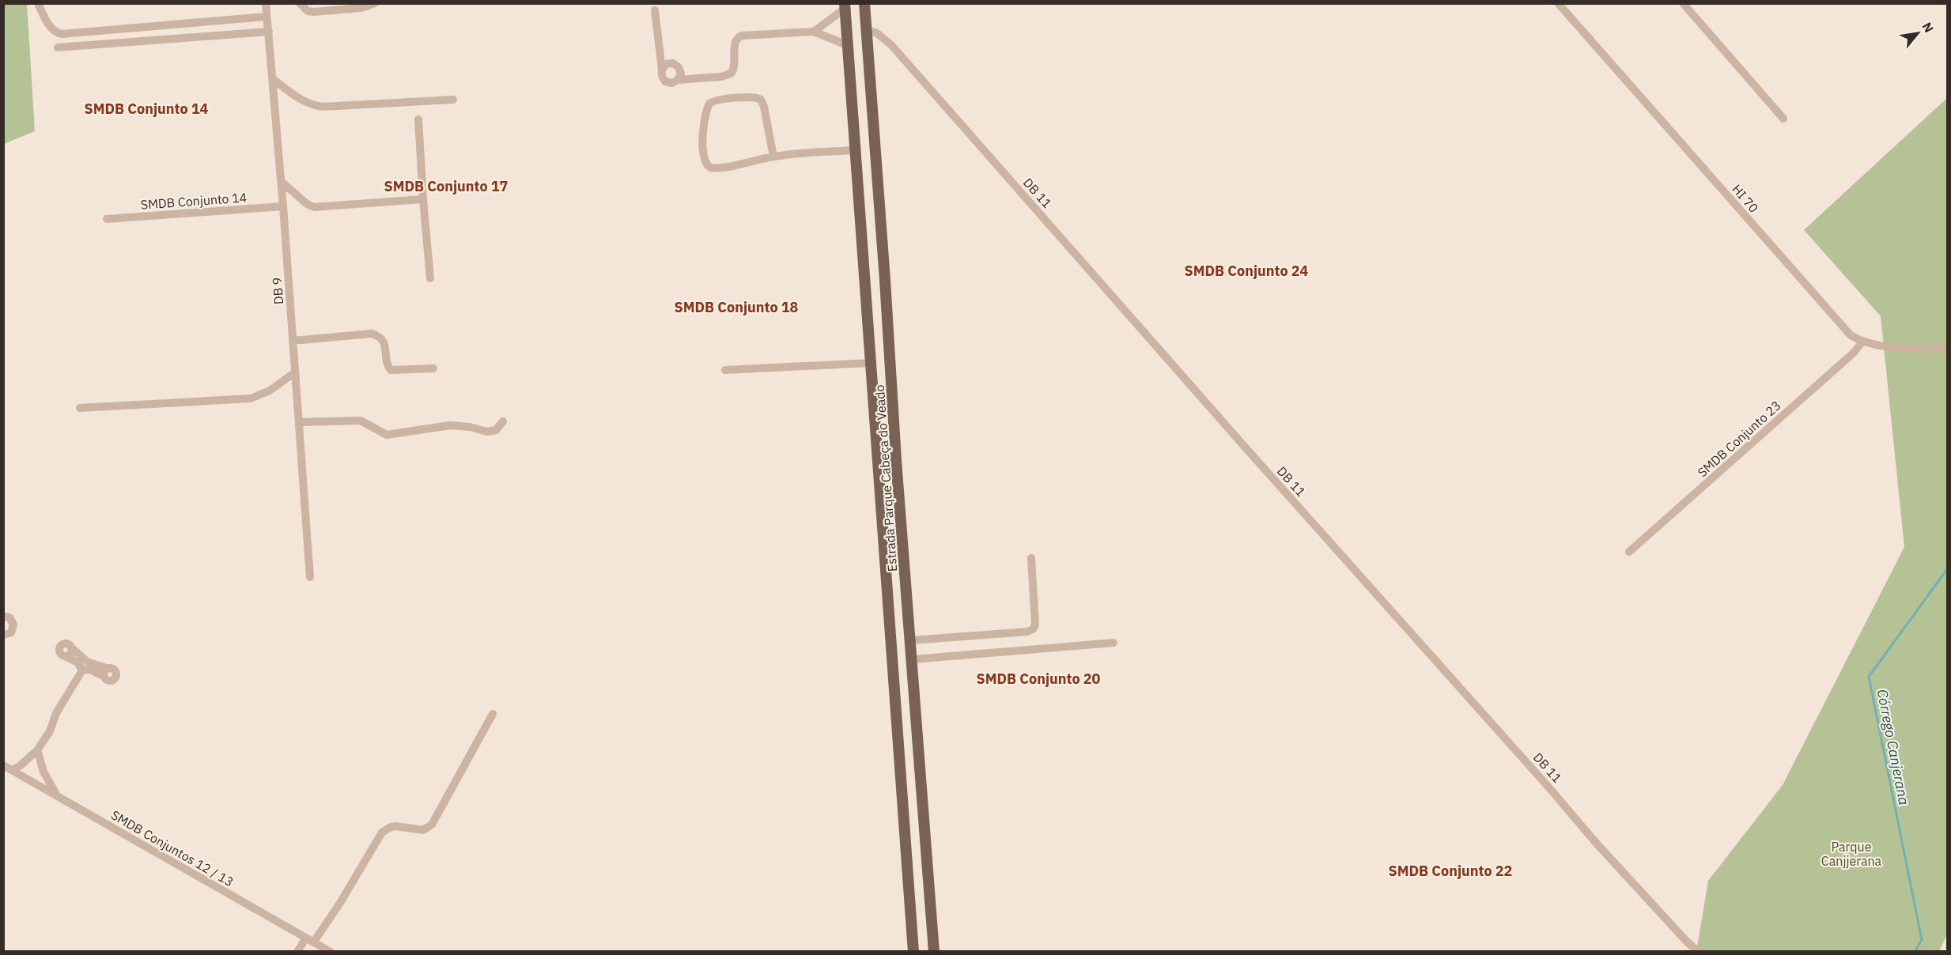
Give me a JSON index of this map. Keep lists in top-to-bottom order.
{
  "streets": {
    "main road": ["Estrada Parque Cabeça do Veado"],
    "street": [
      "DB 11",
      "HI 70",
      "SMDB Conjunto 14",
      "DB 9",
      "SMDB Conjunto 23",
      "SMDB Conjuntos 12 / 13"
    ]
  },
  "crossings": [
    ["DB 11", "Estrada Parque Cabeça do Veado"],
    ["HI 70", "SMDB Conjunto 23"],
    ["SMDB Conjunto 14", "DB 9"]
  ],
  "districts": [
    "SMDB Conjunto 14",
    "SMDB Conjunto 17",
    "SMDB Conjunto 24",
    "SMDB Conjunto 18",
    "SMDB Conjunto 20",
    "SMDB Conjunto 22"
  ],
  "water": ["Córrego Canjerana"],
  "parks": ["Parque Canjjerana"],
  "north": "top right"
}
